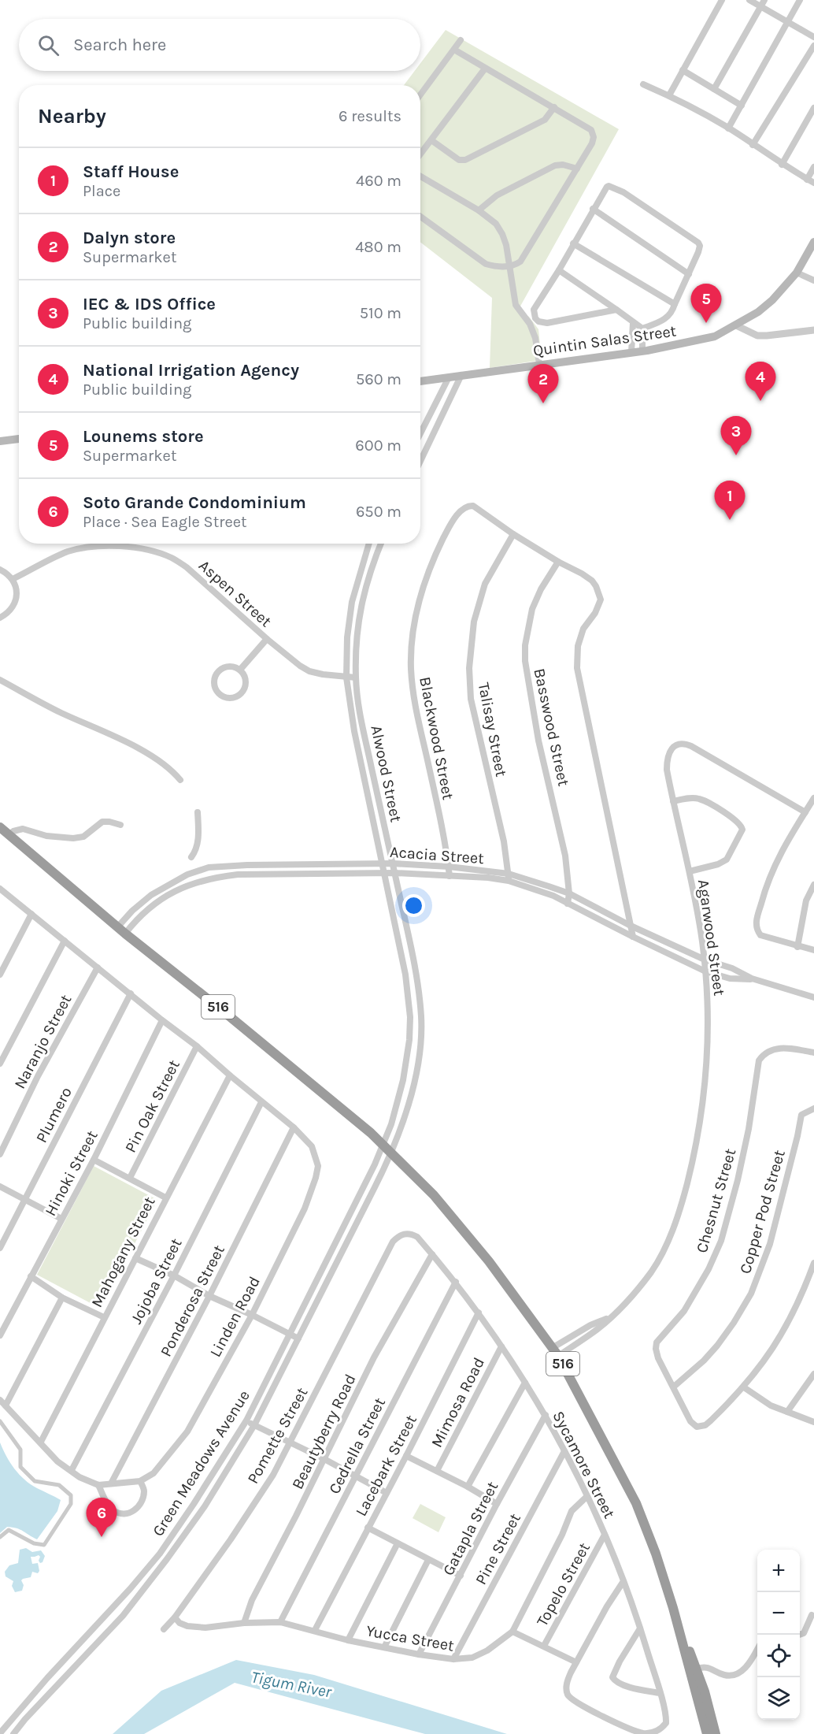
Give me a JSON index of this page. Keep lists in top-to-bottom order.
{
  "streets": {
    "highway": ["516"],
    "main road": ["Quintin Salas Street"],
    "street": [
      "Aspen Street",
      "Basswood Street",
      "Talisay Street",
      "Blackwood Street",
      "Alwood Street",
      "Acacia Street",
      "Agarwood Street",
      "Naranjo Street",
      "Pin Oak Street",
      "Plumero",
      "Hinoki Street",
      "Chesnut Street",
      "Copper Pod Street",
      "Mahogany Street",
      "Jojoba Street",
      "Ponderosa Street",
      "Linden Road",
      "Mimosa Road",
      "Beautyberry Road",
      "Pomette Street",
      "Cedrella Street",
      "Green Meadows Avenue",
      "Sycamore Street",
      "Lacebark Street",
      "Gatapla Street",
      "Pine Street",
      "Topelo Street",
      "Yucca Street"
    ]
  },
  "crossings": [
    ["Aspen Street", "Alwood Street"],
    ["Basswood Street", "Acacia Street"],
    ["Talisay Street", "Blackwood Street"],
    ["Talisay Street", "Acacia Street"],
    ["Blackwood Street", "Acacia Street"],
    ["Alwood Street", "Acacia Street"],
    ["Alwood Street", "516"],
    ["Alwood Street", "Green Meadows Avenue"],
    ["Acacia Street", "Agarwood Street"],
    ["Acacia Street", "516"],
    ["Agarwood Street", "516"],
    ["516", "Green Meadows Avenue"],
    ["Chesnut Street", "Copper Pod Street"],
    ["Ponderosa Street", "Linden Road"],
    ["Mimosa Road", "Sycamore Street"],
    ["Beautyberry Road", "Sycamore Street"],
    ["Beautyberry Road", "Yucca Street"],
    ["Pomette Street", "Sycamore Street"],
    ["Pomette Street", "Yucca Street"],
    ["Cedrella Street", "Sycamore Street"],
    ["Cedrella Street", "Yucca Street"],
    ["Sycamore Street", "Lacebark Street"],
    ["Sycamore Street", "Gatapla Street"],
    ["Sycamore Street", "Pine Street"],
    ["Sycamore Street", "Topelo Street"],
    ["Sycamore Street", "Yucca Street"],
    ["Lacebark Street", "Yucca Street"],
    ["Gatapla Street", "Yucca Street"],
    ["Pine Street", "Yucca Street"]
  ],
  "water": ["Tigum River"],
  "page": {
    "search": "Search here",
    "heading": ["Nearby", "6 results"],
    "list": [
      {
        "mark": "1",
        "name": "Staff House",
        "note": "Place",
        "value": "460 m"
      },
      {
        "mark": "2",
        "name": "Dalyn store",
        "note": "Supermarket",
        "value": "480 m"
      },
      {
        "mark": "3",
        "name": "IEC & IDS Office",
        "note": "Public building",
        "value": "510 m"
      },
      {
        "mark": "4",
        "name": "National Irrigation Agency",
        "note": "Public building",
        "value": "560 m"
      },
      {
        "mark": "5",
        "name": "Lounems store",
        "note": "Supermarket",
        "value": "600 m"
      },
      {
        "mark": "6",
        "name": "Soto Grande Condominium",
        "note": "Place · Sea Eagle Street",
        "value": "650 m"
      }
    ],
    "pins": [
      "5",
      "4",
      "2",
      "3",
      "1",
      "6"
    ],
    "map_buttons": ["+", "−"]
  }
}
